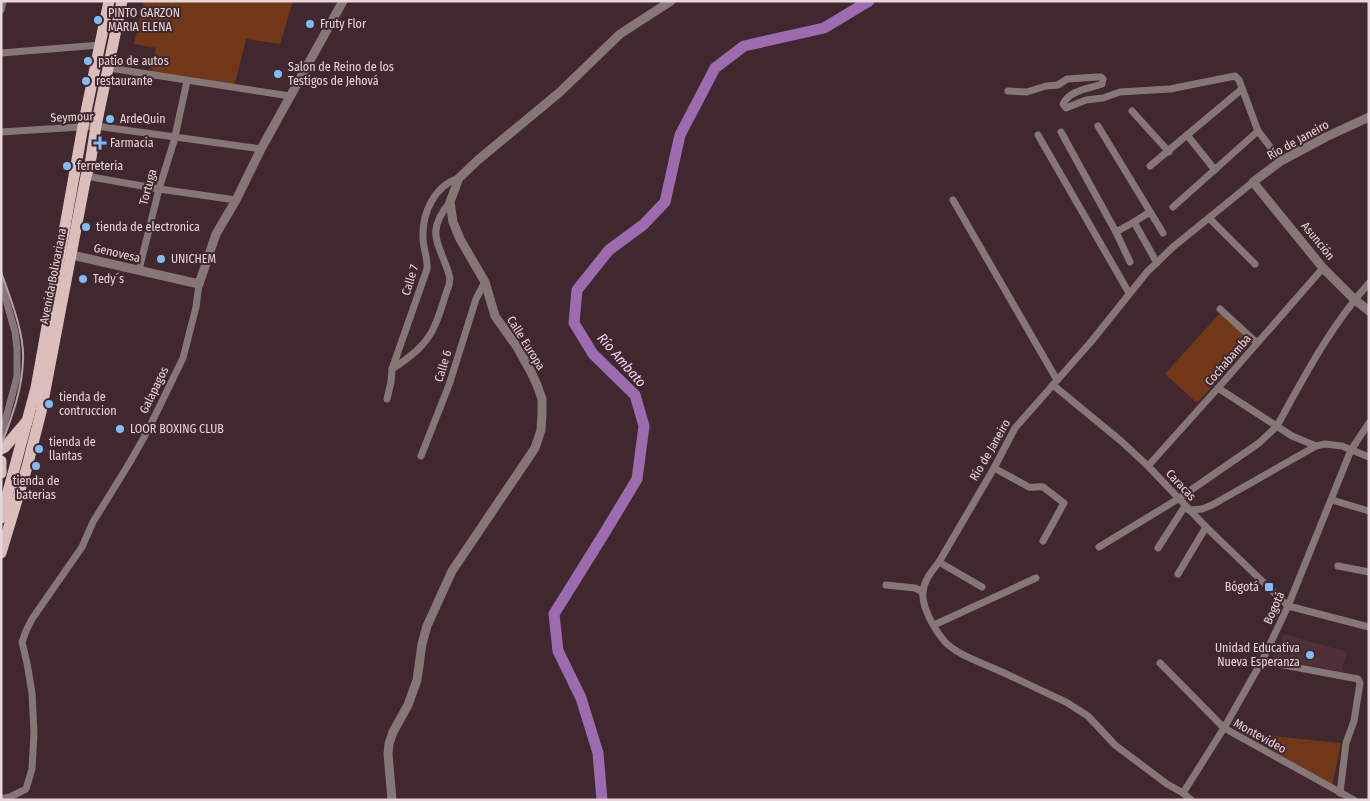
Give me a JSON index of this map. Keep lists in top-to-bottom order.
{
  "streets": {
    "main road": ["Avenida Bolivariana"],
    "street": [
      "Seymour",
      "Río de Janeiro",
      "Tortuga",
      "Asunción",
      "Genovesa",
      "Calle 7",
      "Calle Europa",
      "Cochabamba",
      "Calle 6",
      "Galapagos",
      "Caracas",
      "Bogotá",
      "Montevideo"
    ]
  },
  "crossings": [
    ["Seymour", "Tortuga"],
    ["Seymour", "Avenida Bolivariana"],
    ["Seymour", "Galapagos"],
    ["Río de Janeiro", "Asunción"],
    ["Río de Janeiro", "Caracas"],
    ["Tortuga", "Genovesa"],
    ["Asunción", "Cochabamba"],
    ["Genovesa", "Avenida Bolivariana"],
    ["Genovesa", "Galapagos"],
    ["Calle Europa", "Calle 6"],
    ["Cochabamba", "Caracas"],
    ["Caracas", "Bogotá"],
    ["Bogotá", "Montevideo"]
  ],
  "water": ["Río Ambato"],
  "places": {
    "other": [
      "PINTO GARZON MARIA ELENA",
      "Fruty Flor",
      "patio de autos",
      "Salon de Reino de los Testigos de Jehová",
      "restaurante",
      "ArdeQuin",
      "ferreteria",
      "tienda de electronica",
      "UNICHEM",
      "Tedy´s",
      "tienda de contruccion",
      "LOOR BOXING CLUB",
      "tienda de llantas",
      "tienda de baterias",
      "Unidad Educativa Nueva Esperanza"
    ],
    "health": ["Farmacia"],
    "transit": ["Bógotá"]
  }
}
